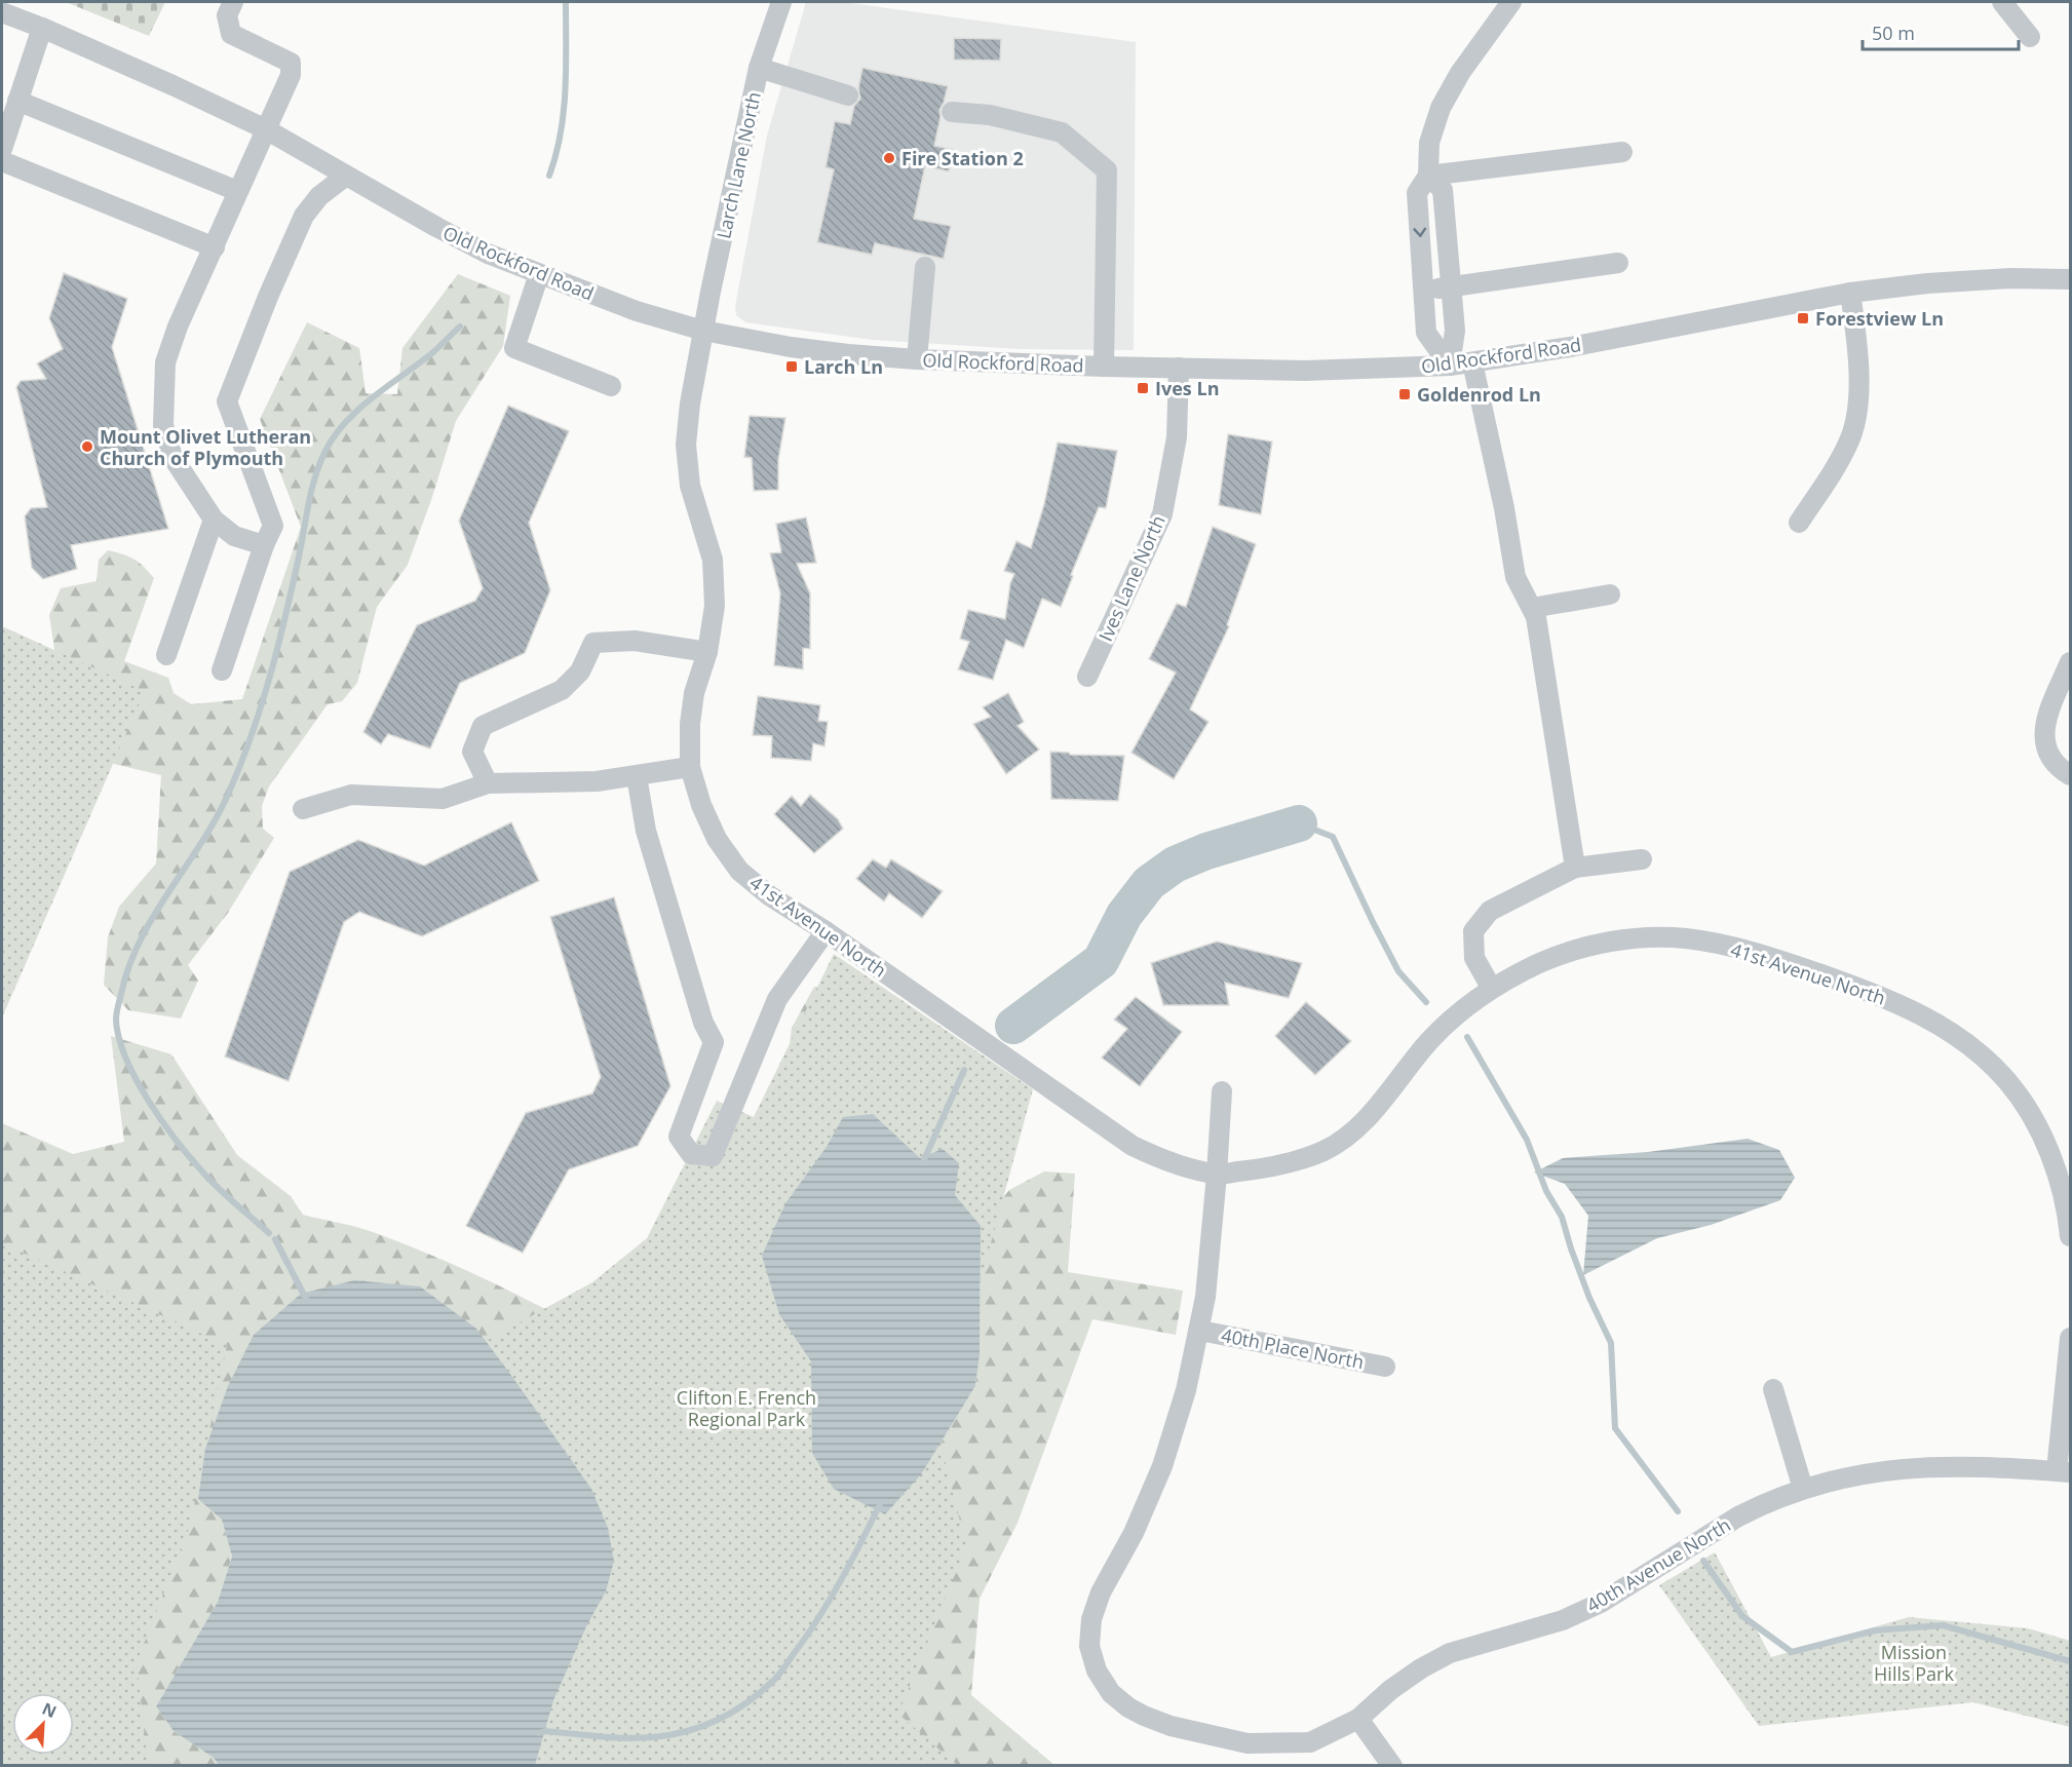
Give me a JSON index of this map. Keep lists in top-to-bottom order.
{
  "streets": {
    "street": [
      "Larch Lane North",
      "Old Rockford Road",
      "Ives Lane North",
      "41st Avenue North",
      "40th Place North",
      "40th Avenue North"
    ]
  },
  "crossings": [
    ["Larch Lane North", "Old Rockford Road"],
    ["Larch Lane North", "41st Avenue North"],
    ["Old Rockford Road", "Ives Lane North"],
    ["Old Rockford Road", "41st Avenue North"],
    ["41st Avenue North", "40th Avenue North"],
    ["40th Place North", "40th Avenue North"]
  ],
  "parks": ["Clifton E. French Regional Park", "Mission Hills Park"],
  "places": {
    "other": ["Fire Station 2", "Mount Olivet Lutheran Church of Plymouth"],
    "transit": [
      "Forestview Ln",
      "Larch Ln",
      "Ives Ln",
      "Goldenrod Ln"
    ]
  },
  "scale_bar": "50 m",
  "north": "top right"
}
